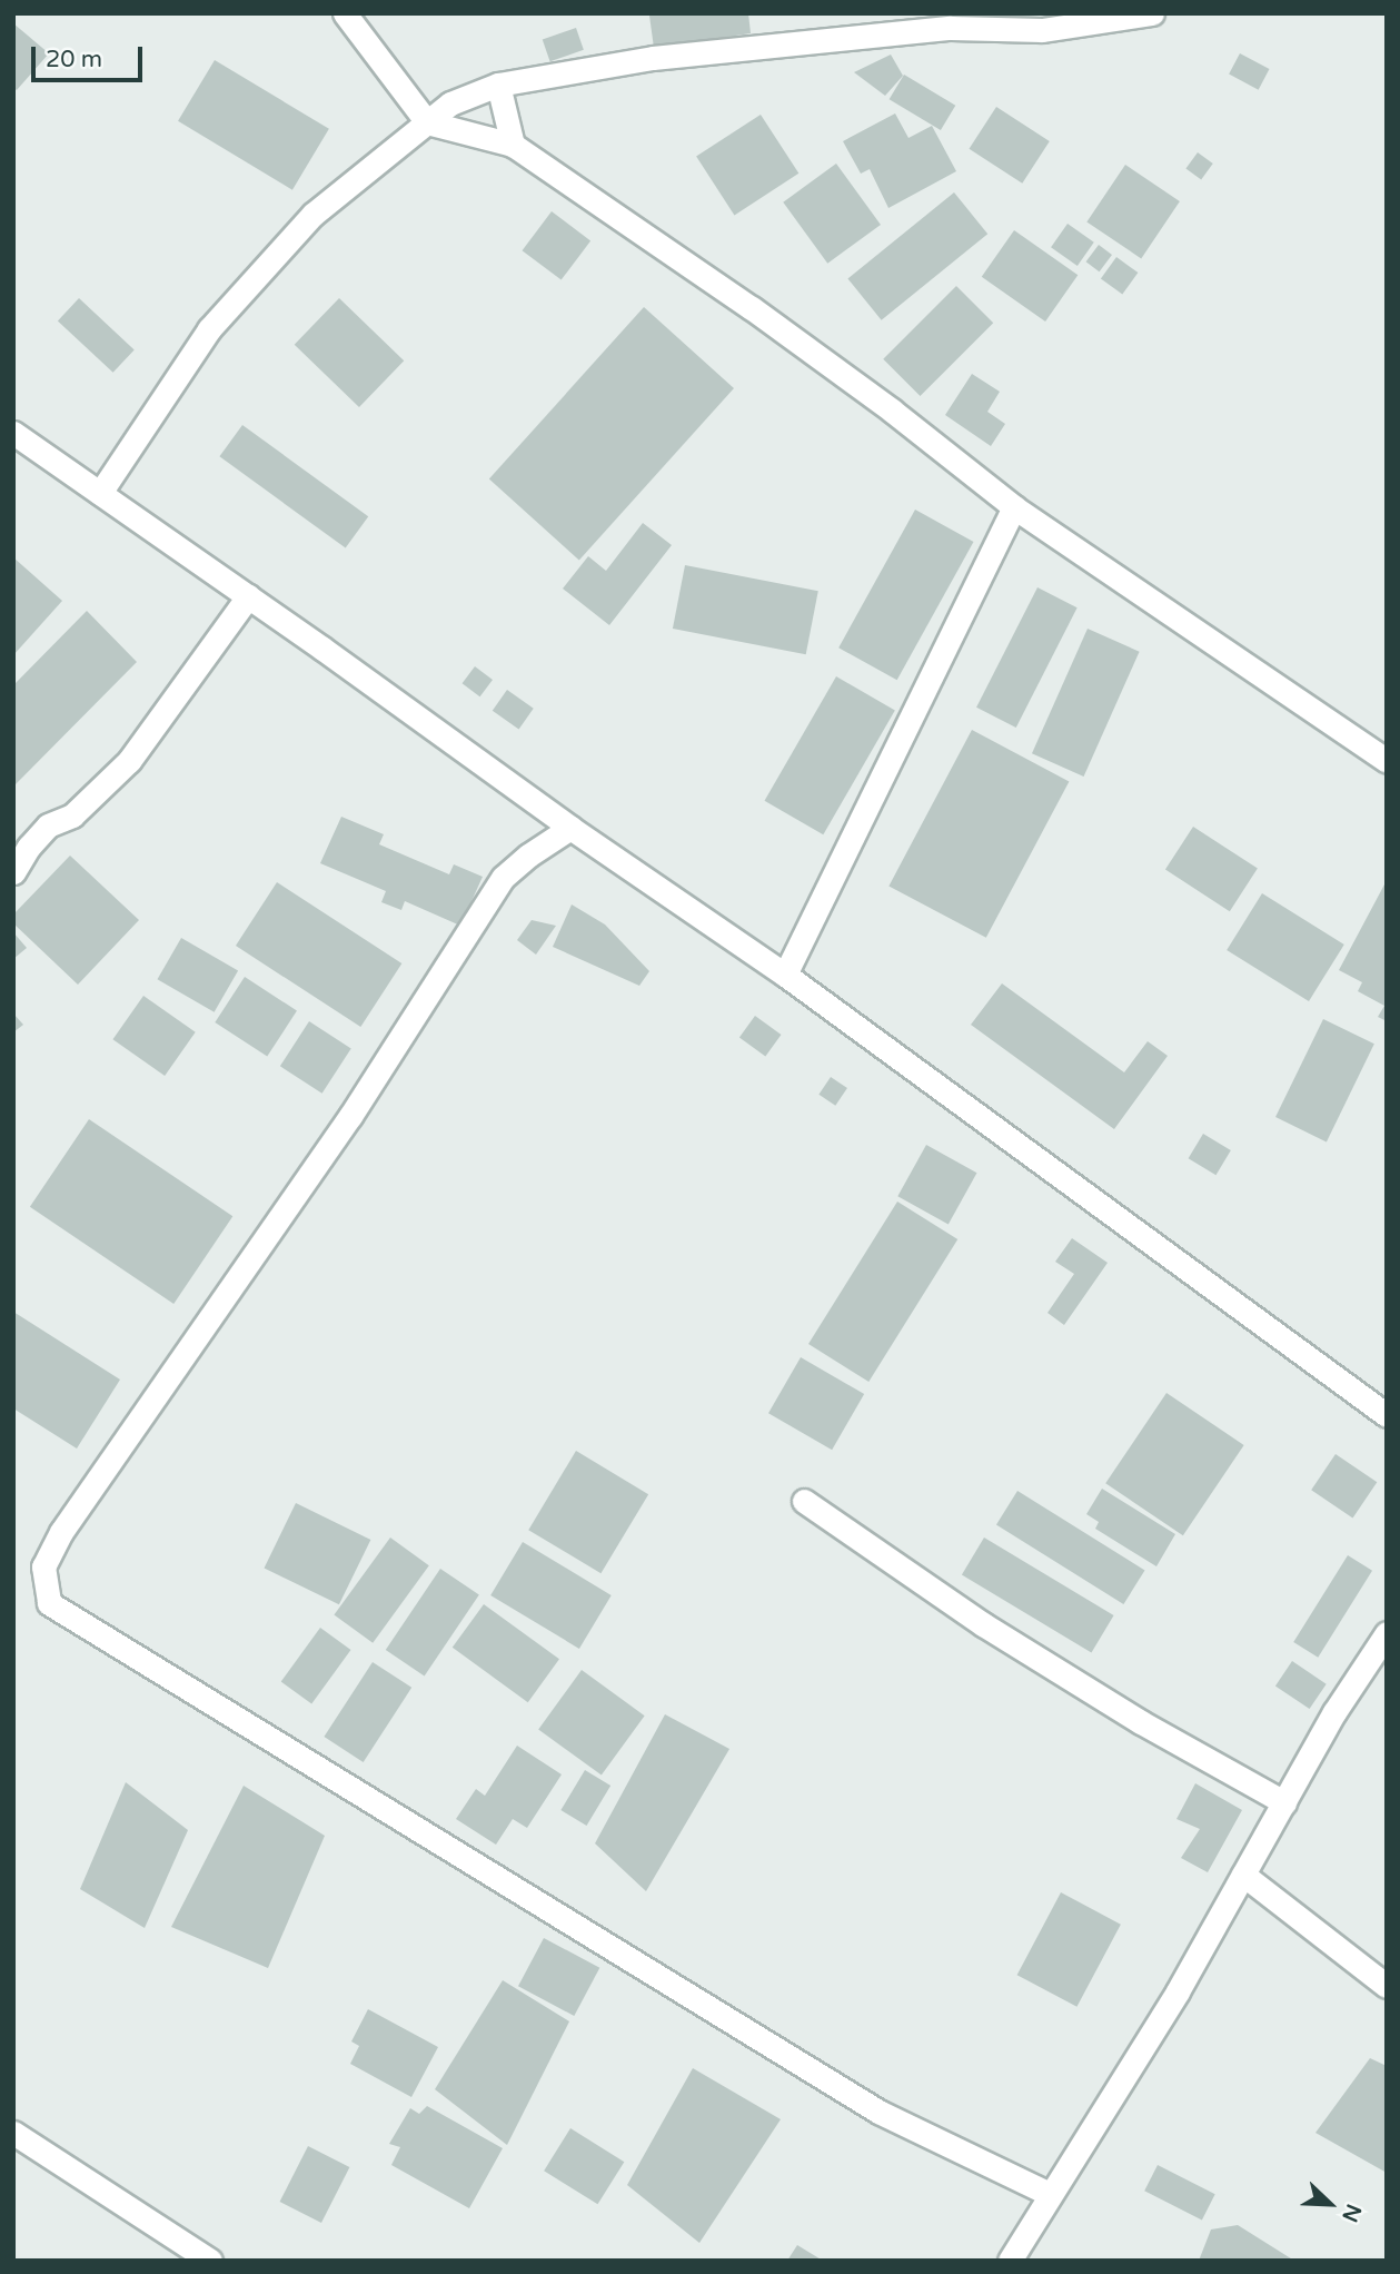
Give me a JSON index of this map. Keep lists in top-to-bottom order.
{
  "scale_bar": "20 m",
  "north": "bottom right"
}
